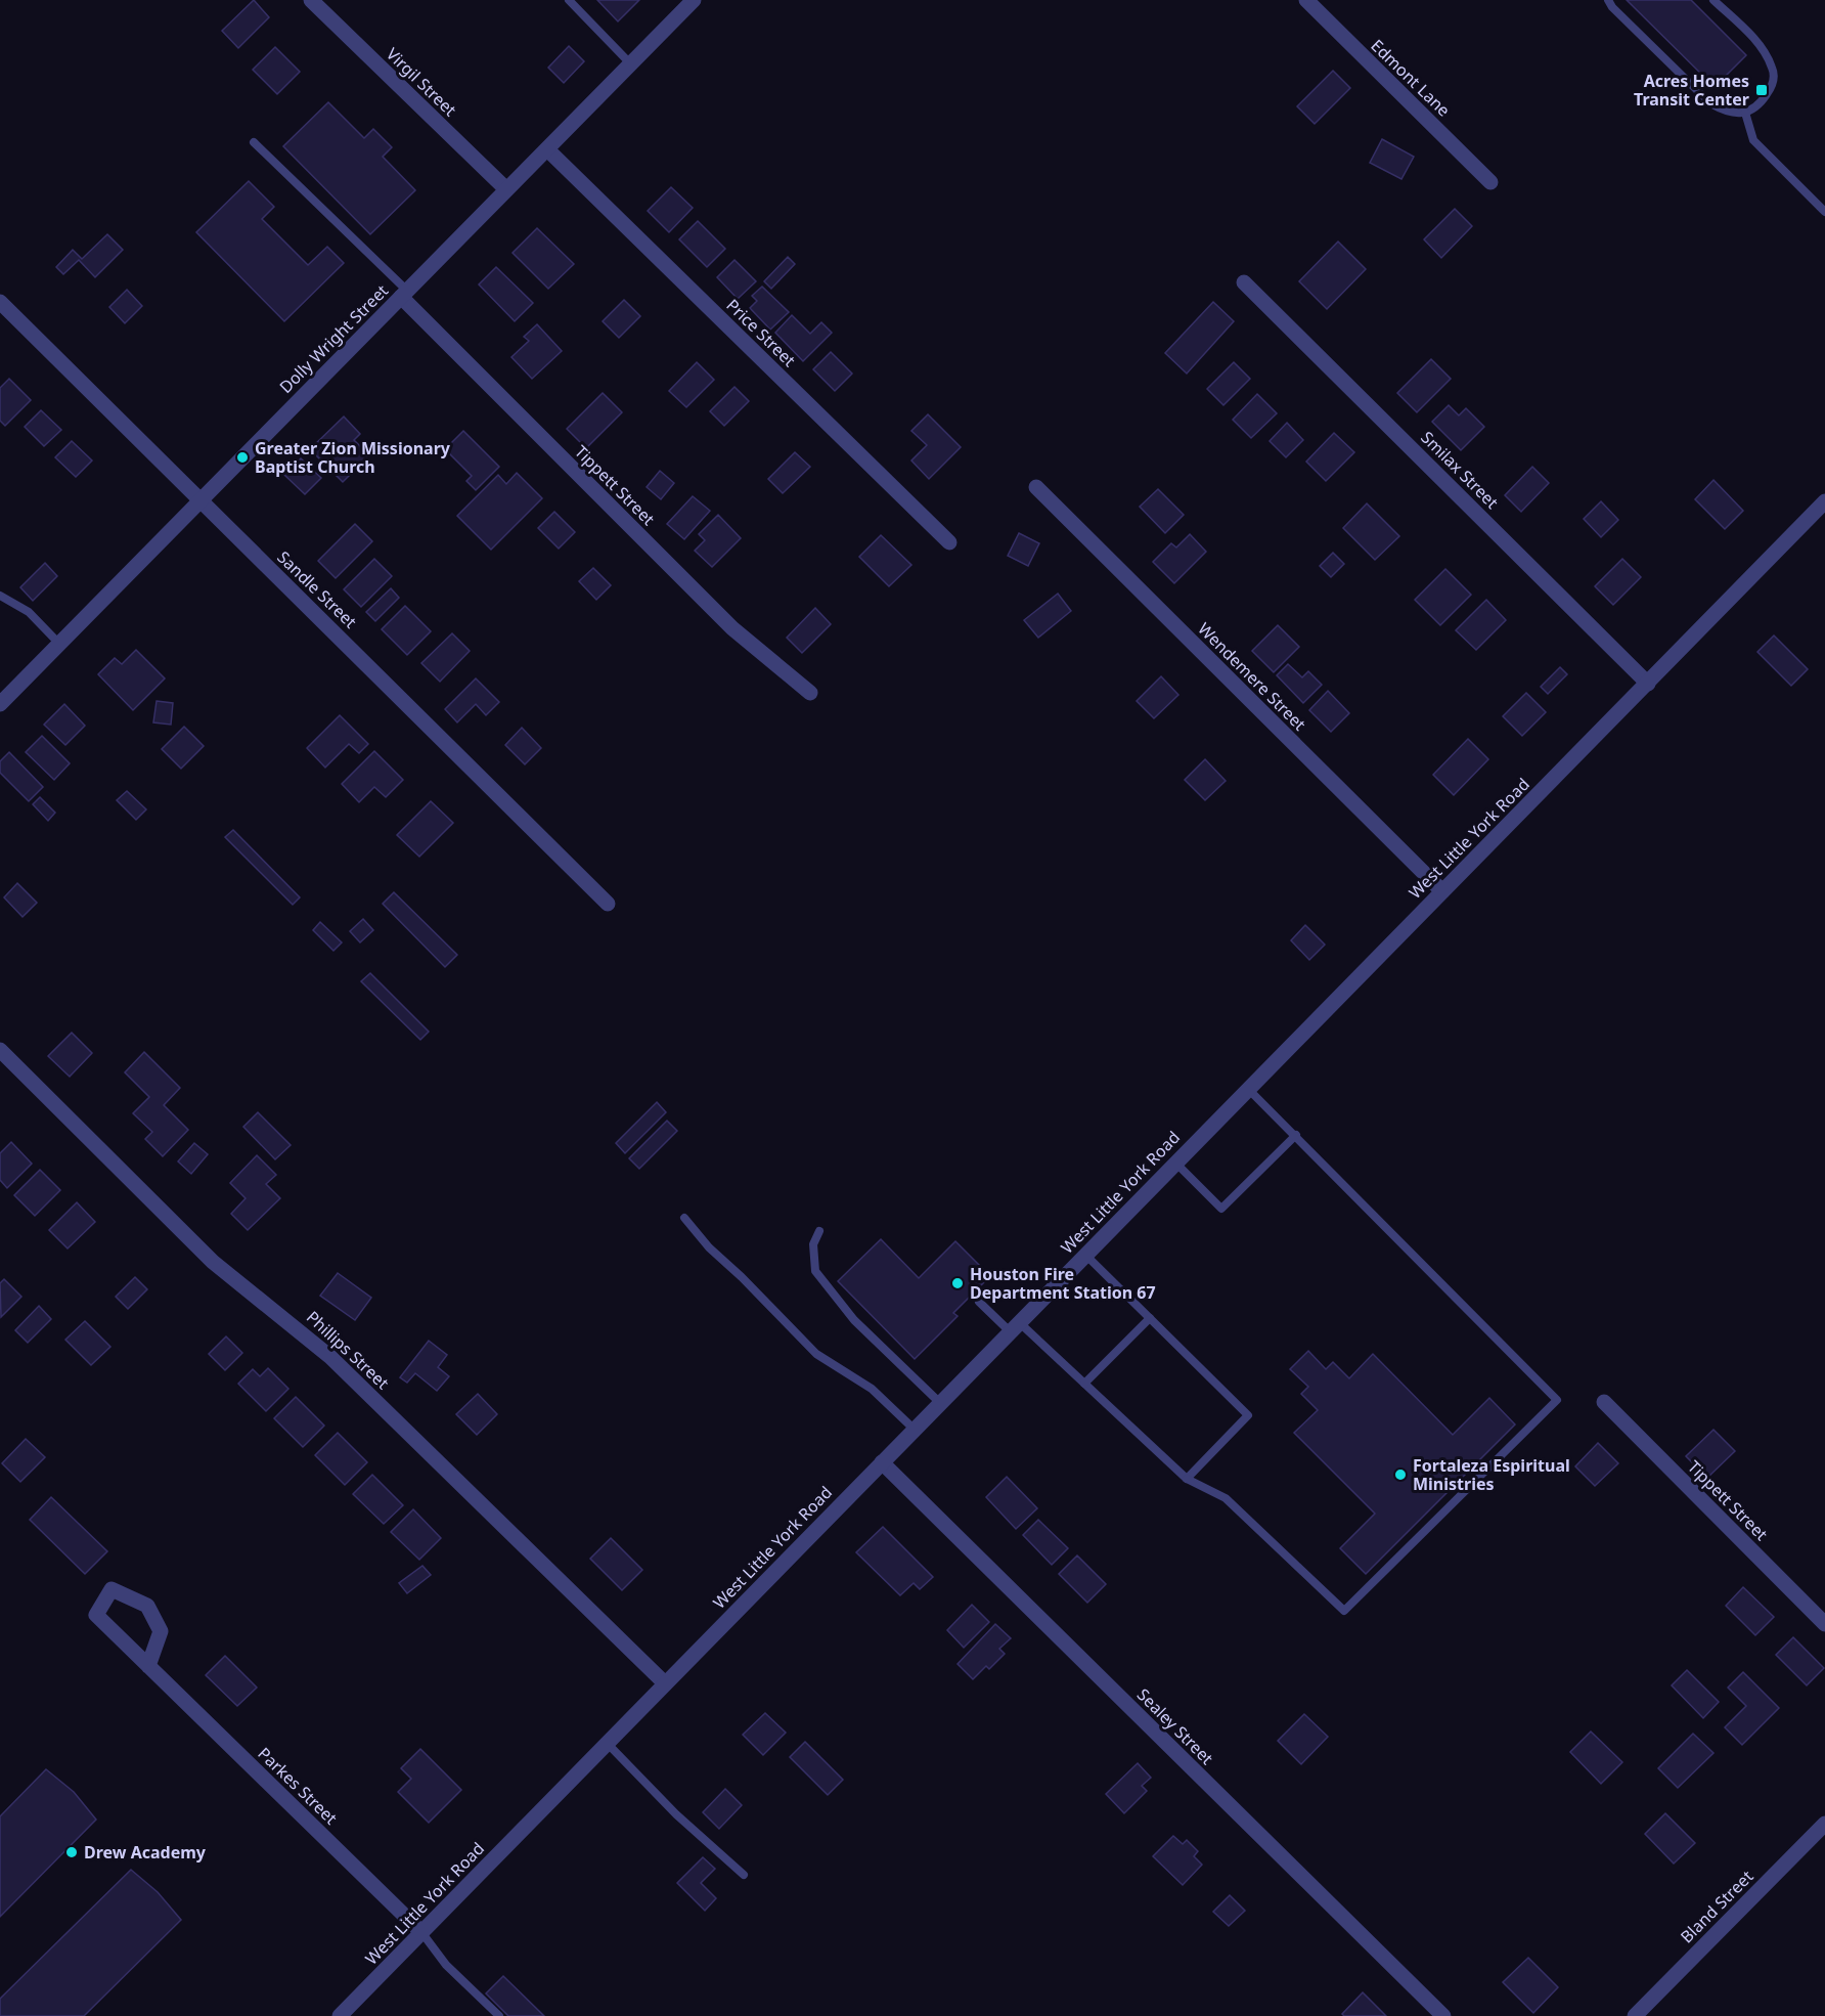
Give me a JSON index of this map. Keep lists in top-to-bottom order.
{
  "streets": {
    "street": [
      "Edmont Lane",
      "Virgil Street",
      "Price Street",
      "Dolly Wright Street",
      "Smilax Street",
      "Tippett Street",
      "Sandle Street",
      "Wendemere Street",
      "West Little York Road",
      "Phillips Street",
      "Sealey Street",
      "Parkes Street",
      "Bland Street"
    ]
  },
  "crossings": [
    ["Virgil Street", "Dolly Wright Street"],
    ["Price Street", "Dolly Wright Street"],
    ["Dolly Wright Street", "Tippett Street"],
    ["Dolly Wright Street", "Sandle Street"],
    ["Smilax Street", "West Little York Road"],
    ["Wendemere Street", "West Little York Road"],
    ["West Little York Road", "Phillips Street"],
    ["West Little York Road", "Sealey Street"],
    ["West Little York Road", "Parkes Street"]
  ],
  "places": {
    "transit": ["Acres Homes Transit Center"],
    "other": [
      "Greater Zion Missionary Baptist Church",
      "Houston Fire Department Station 67",
      "Fortaleza Espiritual Ministries",
      "Drew Academy"
    ]
  }
}
